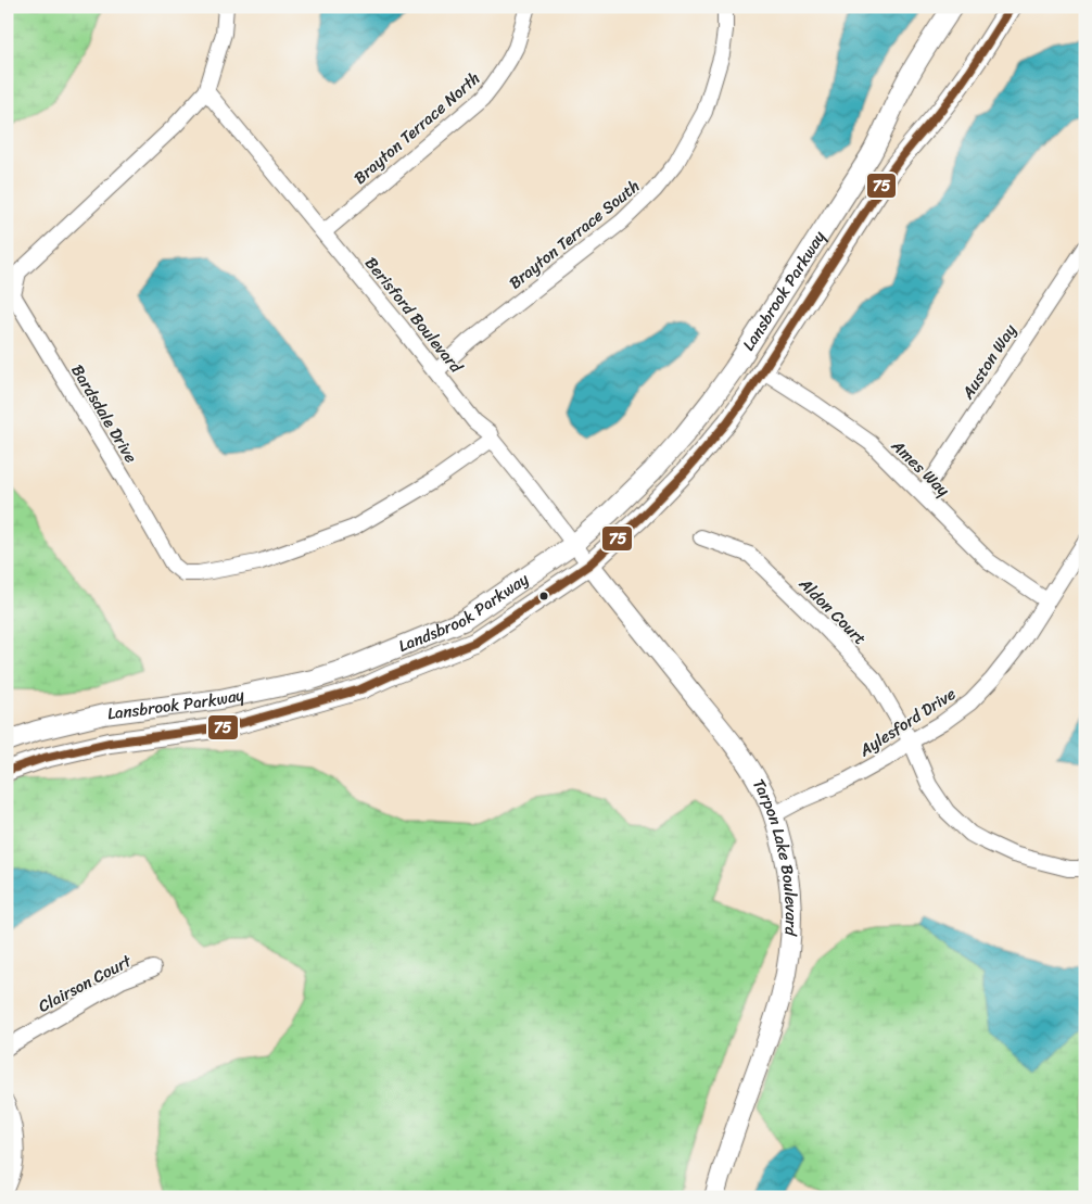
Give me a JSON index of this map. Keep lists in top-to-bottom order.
{
  "streets": {
    "street": [
      "Brayton Terrace North",
      "Brayton Terrace South",
      "Lansbrook Parkway",
      "Berisford Boulevard",
      "Auston Way",
      "Bardsdale Drive",
      "Ames Way",
      "Landsbrook Parkway",
      "Aldon Court",
      "Aylesford Drive",
      "Tarpon Lake Boulevard",
      "Clairson Court"
    ]
  },
  "crossings": [
    ["Brayton Terrace North", "Berisford Boulevard"],
    ["Brayton Terrace South", "Berisford Boulevard"],
    ["Lansbrook Parkway", "Berisford Boulevard"],
    ["Lansbrook Parkway", "Ames Way"],
    ["Lansbrook Parkway", "Landsbrook Parkway"],
    ["Lansbrook Parkway", "Tarpon Lake Boulevard"],
    ["Berisford Boulevard", "Bardsdale Drive"],
    ["Berisford Boulevard", "Landsbrook Parkway"],
    ["Berisford Boulevard", "Tarpon Lake Boulevard"],
    ["Auston Way", "Ames Way"],
    ["Ames Way", "Aylesford Drive"],
    ["Aldon Court", "Aylesford Drive"],
    ["Aylesford Drive", "Tarpon Lake Boulevard"]
  ],
  "lines": ["transit line 75"]
}
